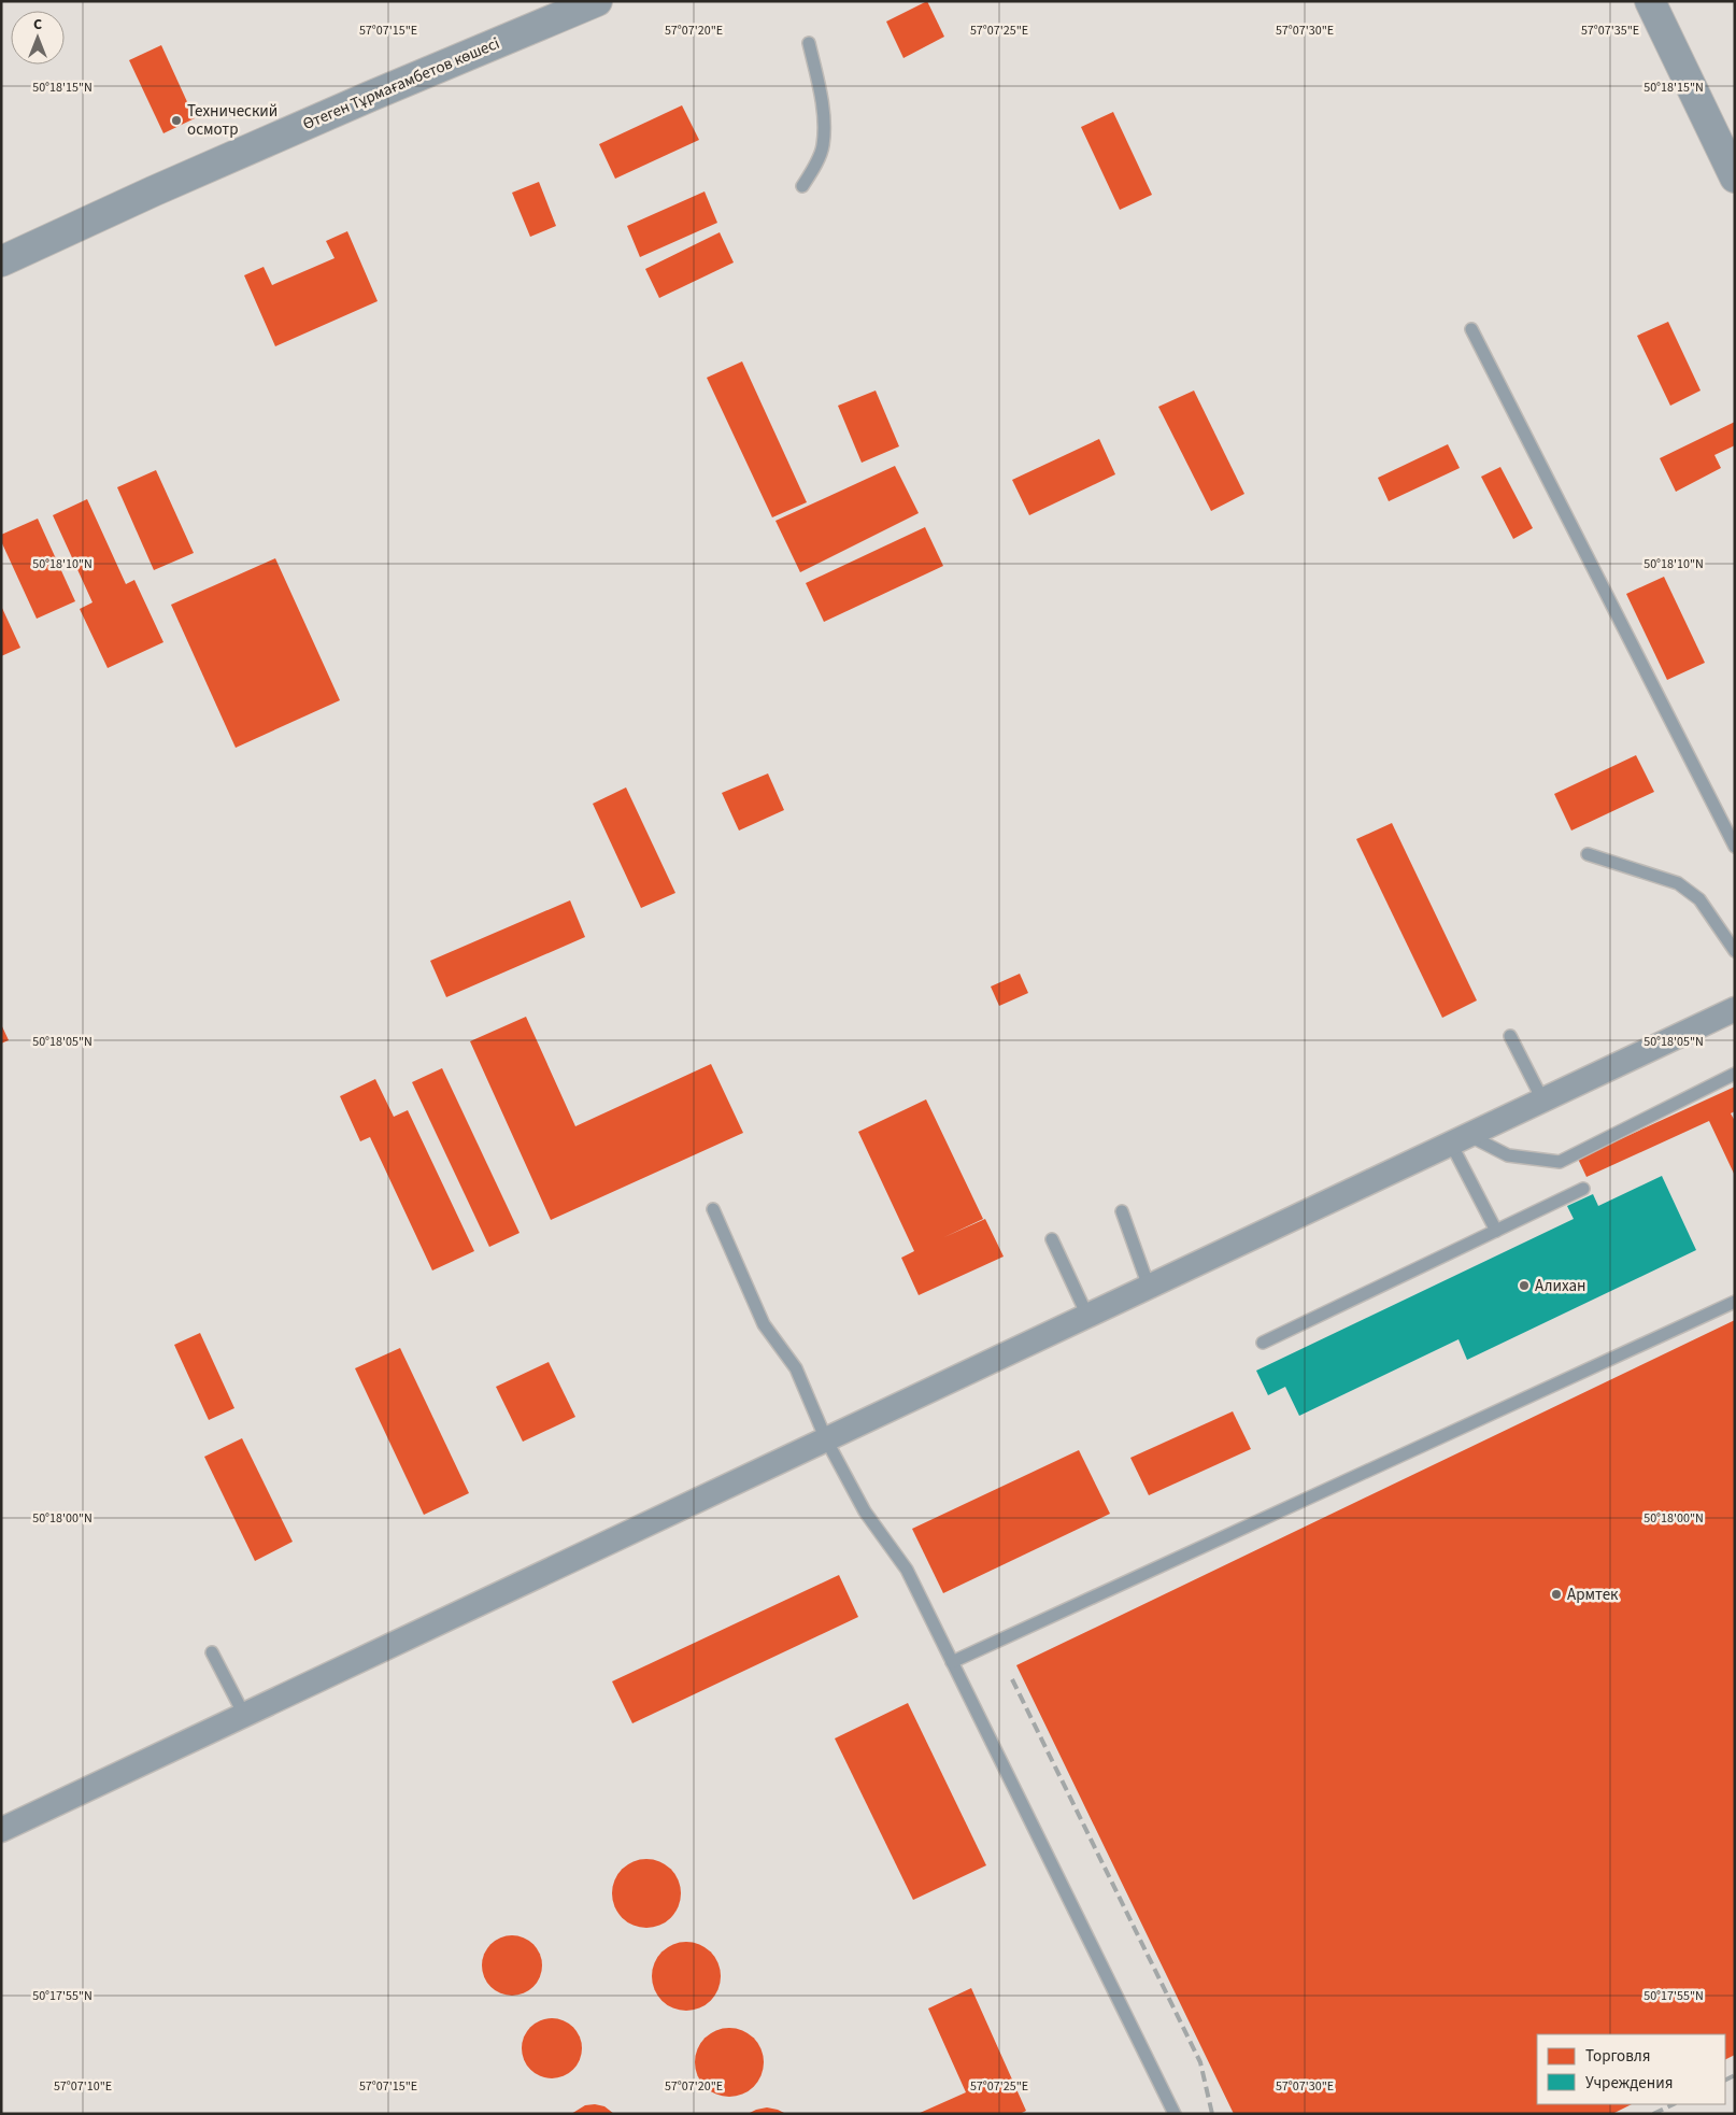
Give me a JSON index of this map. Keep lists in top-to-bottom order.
{
  "streets": {
    "street": ["Өтеген Тұрмағамбетов көшесі"]
  },
  "places": ["Технический осмотр", "Алихан", "Армтек"],
  "legend": ["Торговля", "Учреждения"],
  "north": "top",
  "coordinates": [
    "57°07'15\"E",
    "57°07'20\"E",
    "57°07'25\"E",
    "57°07'30\"E",
    "57°07'35\"E",
    "50°18'15\"N",
    "50°18'10\"N",
    "50°18'05\"N",
    "50°18'00\"N",
    "50°17'55\"N",
    "57°07'10\"E"
  ]
}
